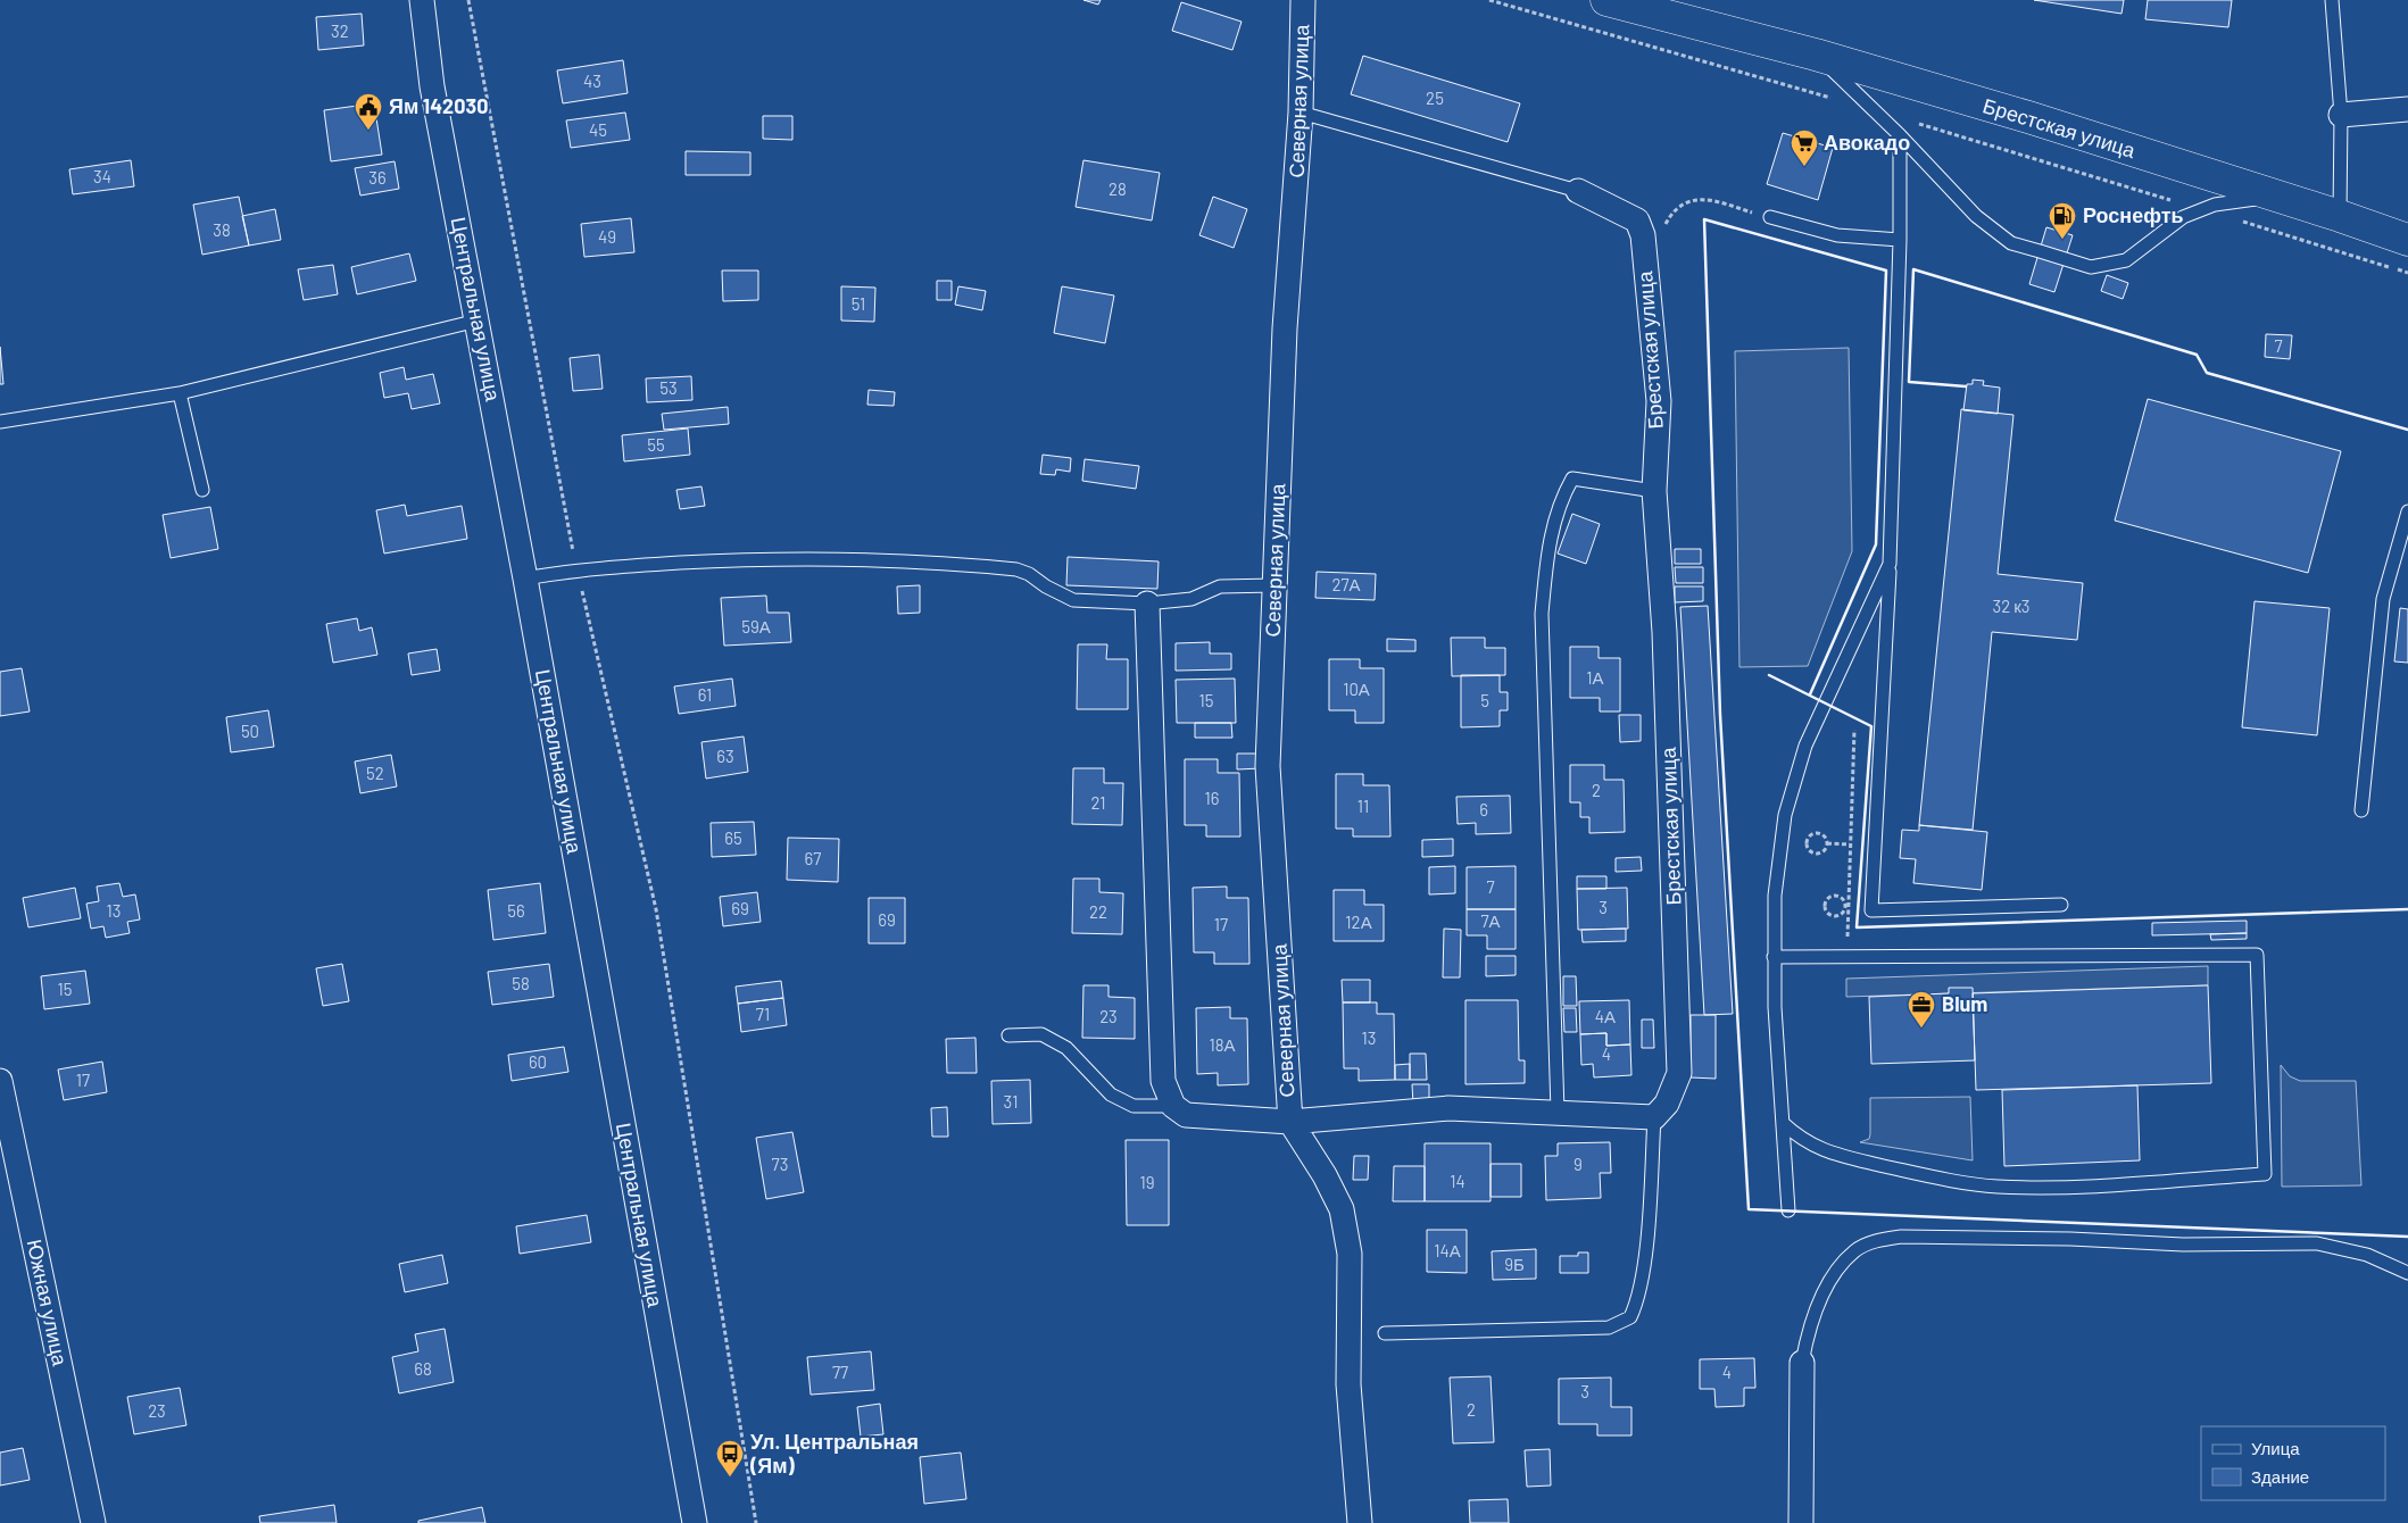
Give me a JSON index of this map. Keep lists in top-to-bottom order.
{
  "streets": {
    "main road": ["Брестская улица"],
    "street": ["Северная улица", "Центральная улица", "Южная улица"]
  },
  "places": {
    "public building": ["Ям 142030"],
    "supermarket": ["Авокадо"],
    "fuel station": ["Роснефть"],
    "office": ["Blum"],
    "bus stop": ["Ул. Центральная (Ям)"]
  },
  "house_numbers": [
    "32",
    "43",
    "25",
    "45",
    "34",
    "36",
    "28",
    "38",
    "49",
    "51",
    "7",
    "53",
    "55",
    "27А",
    "32 к3",
    "59А",
    "1А",
    "10А",
    "61",
    "15",
    "5",
    "50",
    "63",
    "52",
    "2",
    "16",
    "21",
    "11",
    "6",
    "65",
    "67",
    "7",
    "3",
    "69",
    "13",
    "56",
    "22",
    "69",
    "7А",
    "12А",
    "17",
    "58",
    "15",
    "71",
    "23",
    "4А",
    "13",
    "18А",
    "4",
    "60",
    "17",
    "31",
    "73",
    "9",
    "14",
    "19",
    "14А",
    "9Б",
    "68",
    "77",
    "4",
    "3",
    "2",
    "23"
  ],
  "legend": ["Улица", "Здание"]
}
